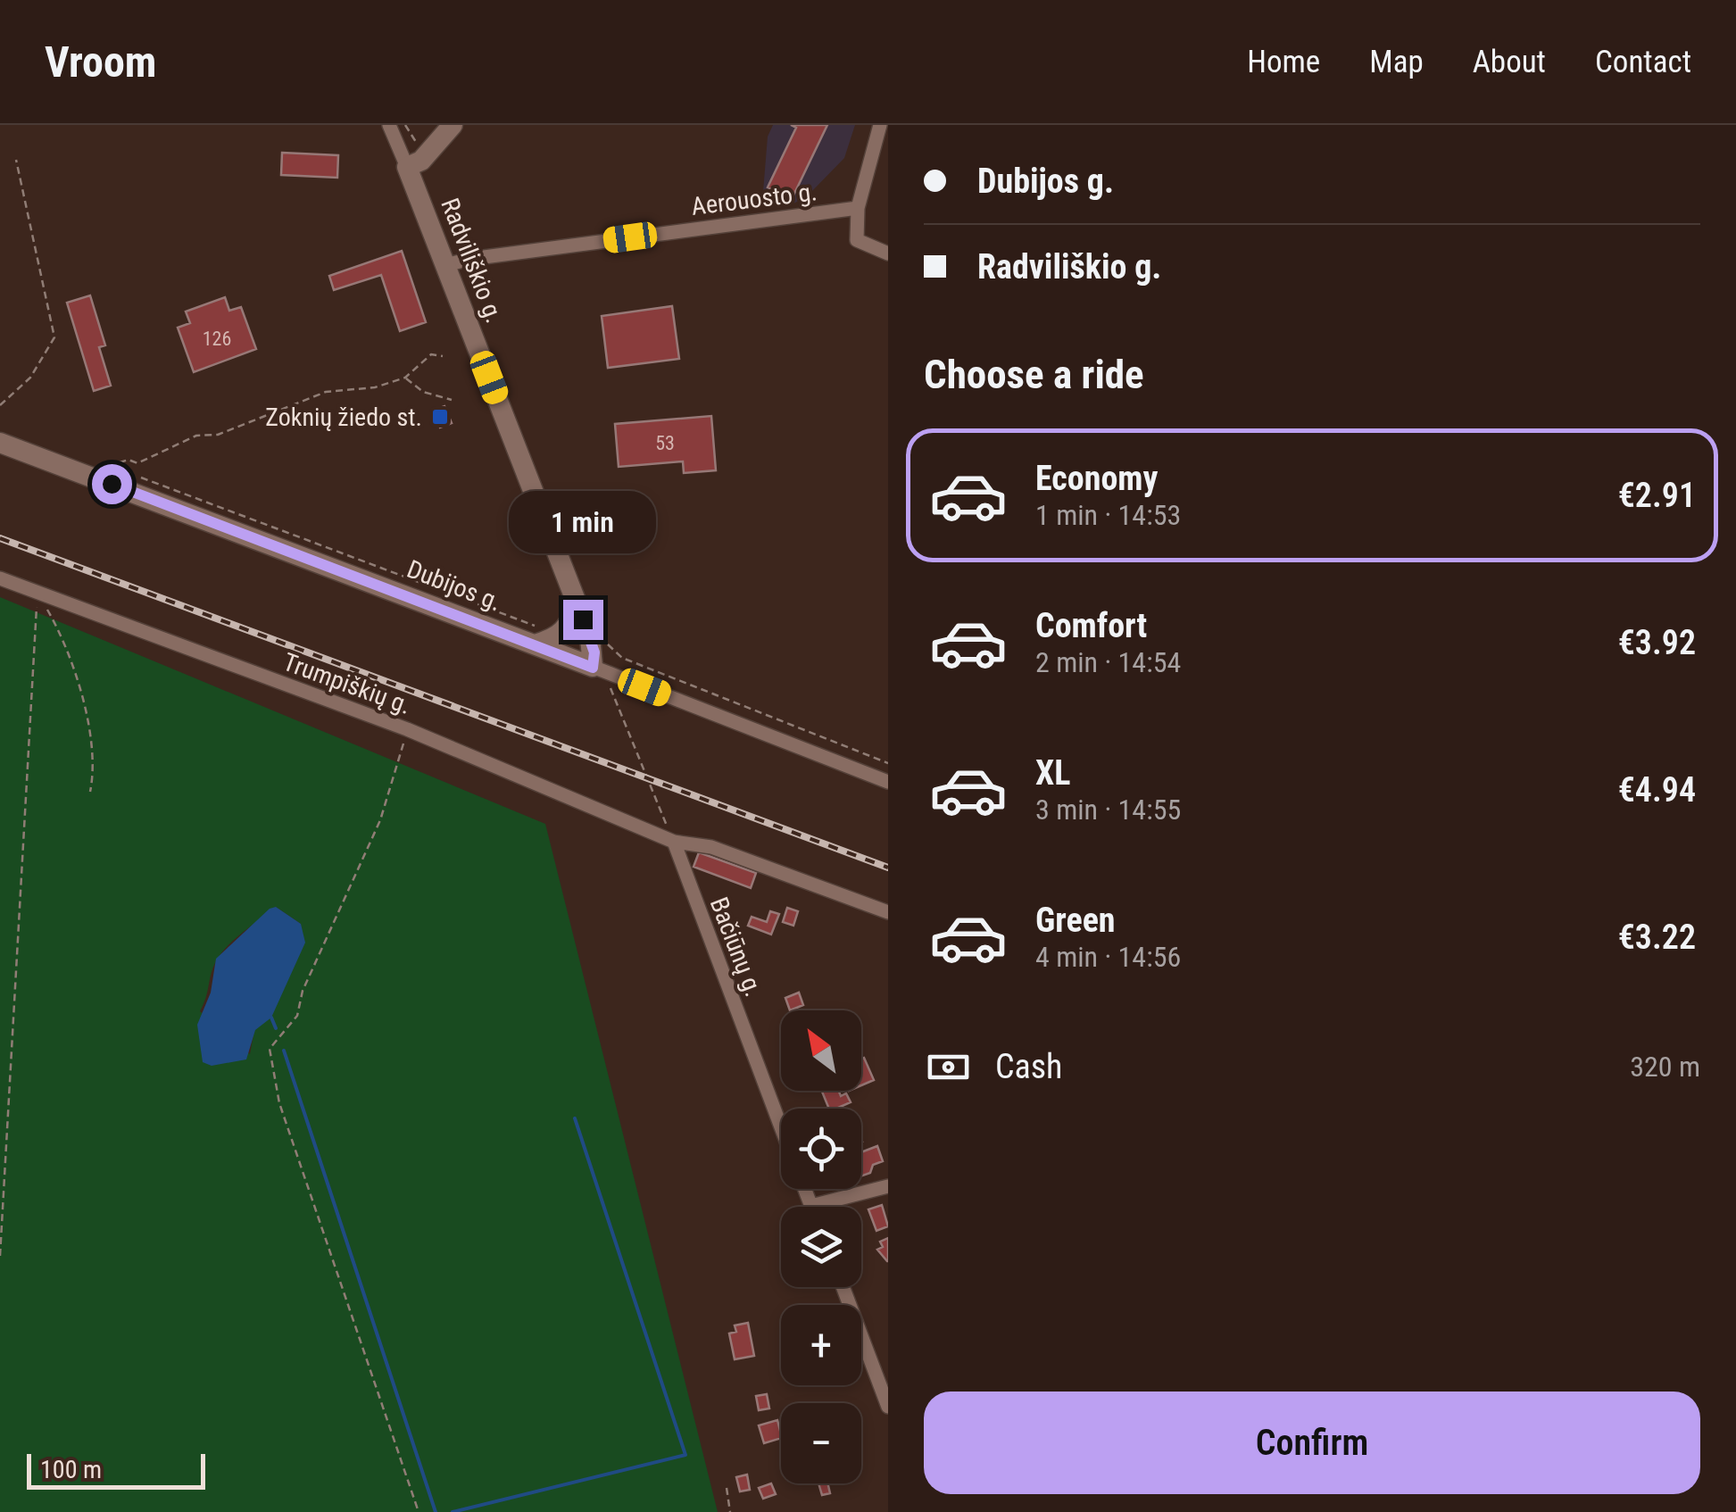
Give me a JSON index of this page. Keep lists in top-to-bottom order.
{
  "streets": {
    "main road": ["Radviliškio g.", "Dubijos g."],
    "street": ["Aerouosto g.", "Trumpiškių g.", "Bačiūnų g."]
  },
  "crossings": [
    ["Aerouosto g.", "Radviliškio g."],
    ["Radviliškio g.", "Dubijos g."],
    ["Trumpiškių g.", "Bačiūnų g."]
  ],
  "places": {
    "transit": ["Zoknių žiedo st."]
  },
  "house_numbers": ["126", "53"],
  "scale_bar": "100 m",
  "north": "top left",
  "page": {
    "header": "Vroom",
    "nav": [
      "Home",
      "Map",
      "About",
      "Contact"
    ],
    "banner": ["Dubijos g.", "Radviliškio g."],
    "heading": "Choose a ride",
    "list": [
      {
        "name": "Economy",
        "note": "1 min · 14:53",
        "value": "€2.91"
      },
      {
        "name": "Comfort",
        "note": "2 min · 14:54",
        "value": "€3.92"
      },
      {
        "name": "XL",
        "note": "3 min · 14:55",
        "value": "€4.94"
      },
      {
        "name": "Green",
        "note": "4 min · 14:56",
        "value": "€3.22"
      }
    ],
    "bubble": "1 min",
    "map_buttons": ["+", "−"],
    "pay": ["Cash", "320 m"],
    "buttons": "Confirm",
    "scale": "100 m"
  }
}
